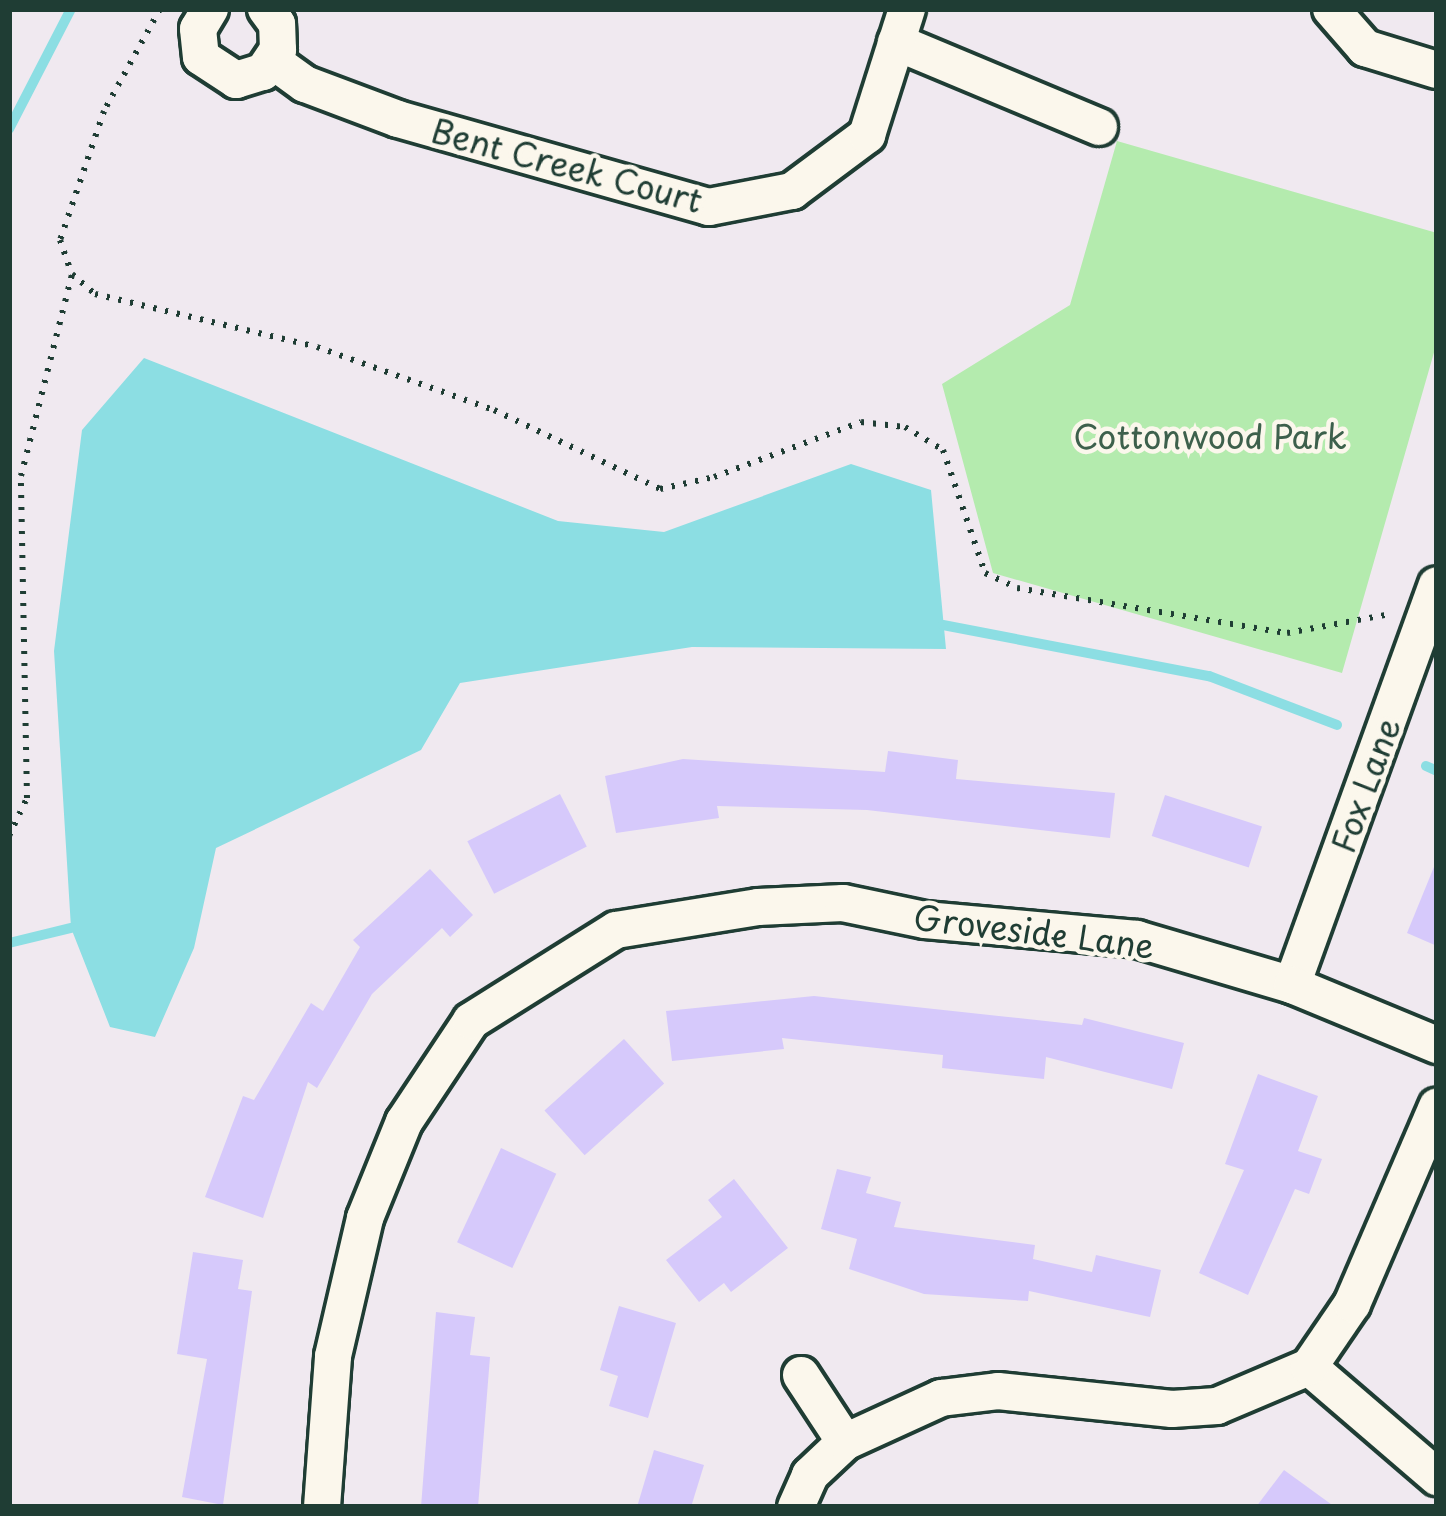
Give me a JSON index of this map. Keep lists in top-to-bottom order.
{
  "streets": {
    "street": ["Bent Creek Court", "Fox Lane", "Groveside Lane"]
  },
  "crossings": [
    ["Fox Lane", "Groveside Lane"]
  ],
  "parks": ["Cottonwood Park"]
}
